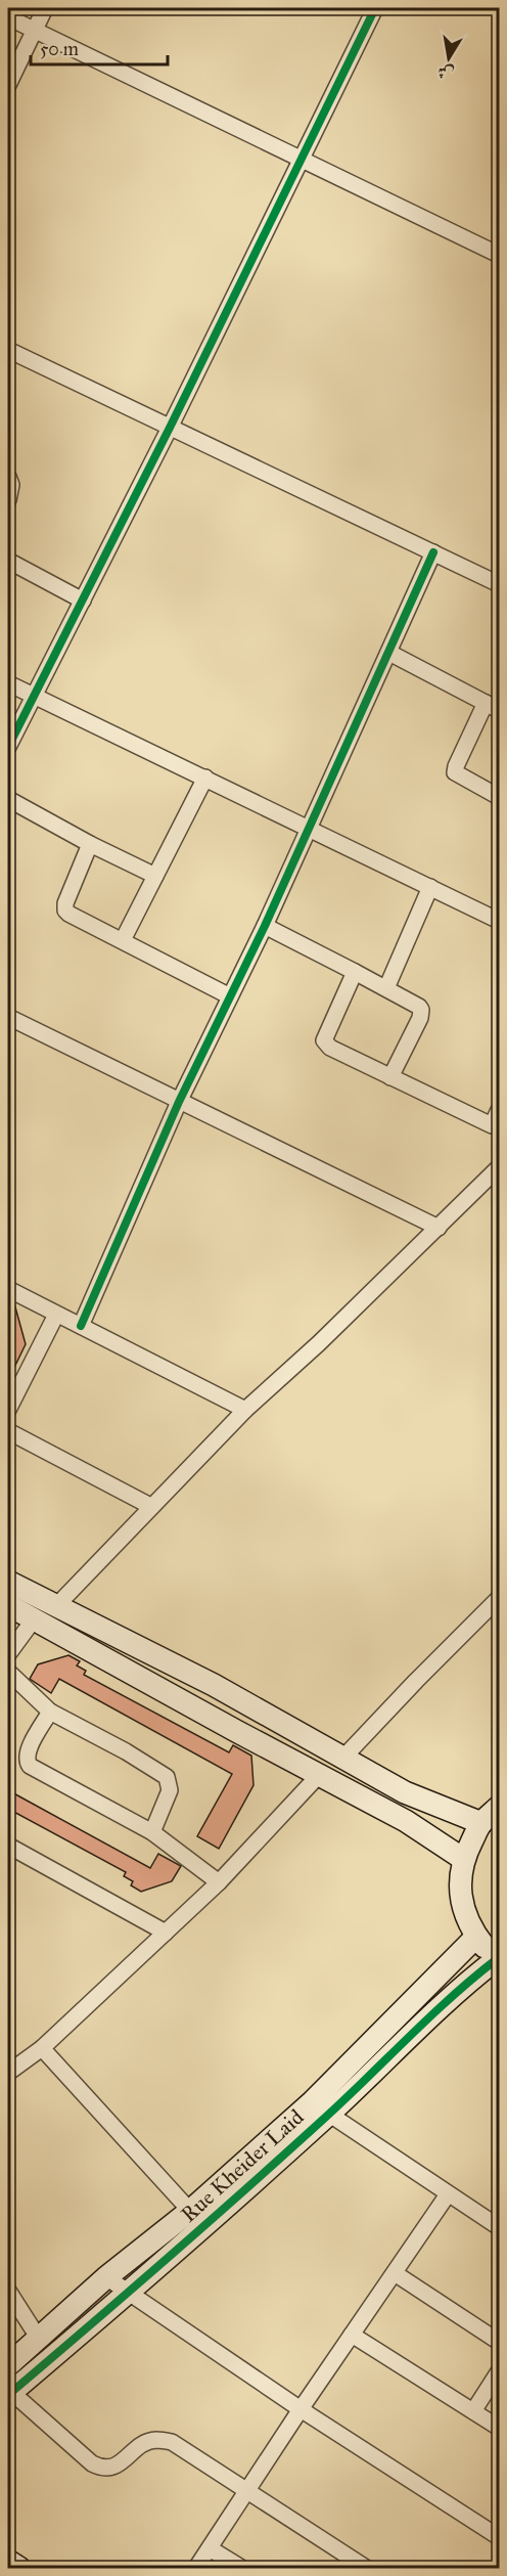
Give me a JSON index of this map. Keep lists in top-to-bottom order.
{
  "streets": {
    "street": ["Rue Kheider Laid"]
  },
  "scale_bar": "50 m",
  "north": "bottom"
}
